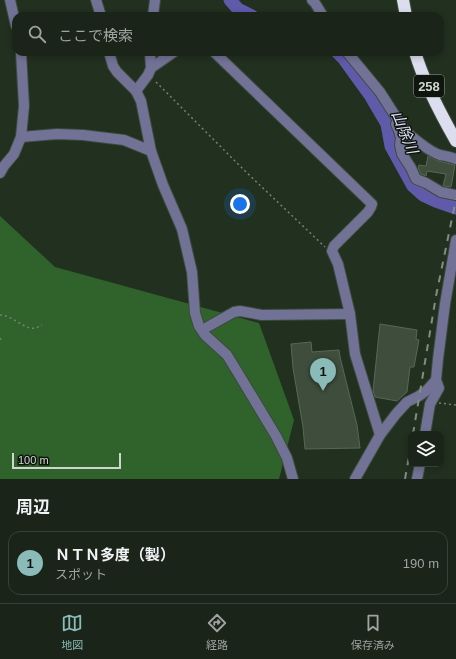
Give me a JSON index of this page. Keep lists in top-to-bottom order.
{
  "streets": {
    "highway": ["258"]
  },
  "water": ["山除川"],
  "scale_bar": "100 m",
  "page": {
    "search": "ここで検索",
    "pins": "1",
    "scale": "100 m",
    "heading": "周辺",
    "list": [
      {
        "mark": "1",
        "name": "ＮＴＮ多度（製）",
        "note": "スポット",
        "value": "190 m"
      }
    ],
    "nav": ["地図", "経路", "保存済み"]
  }
}
